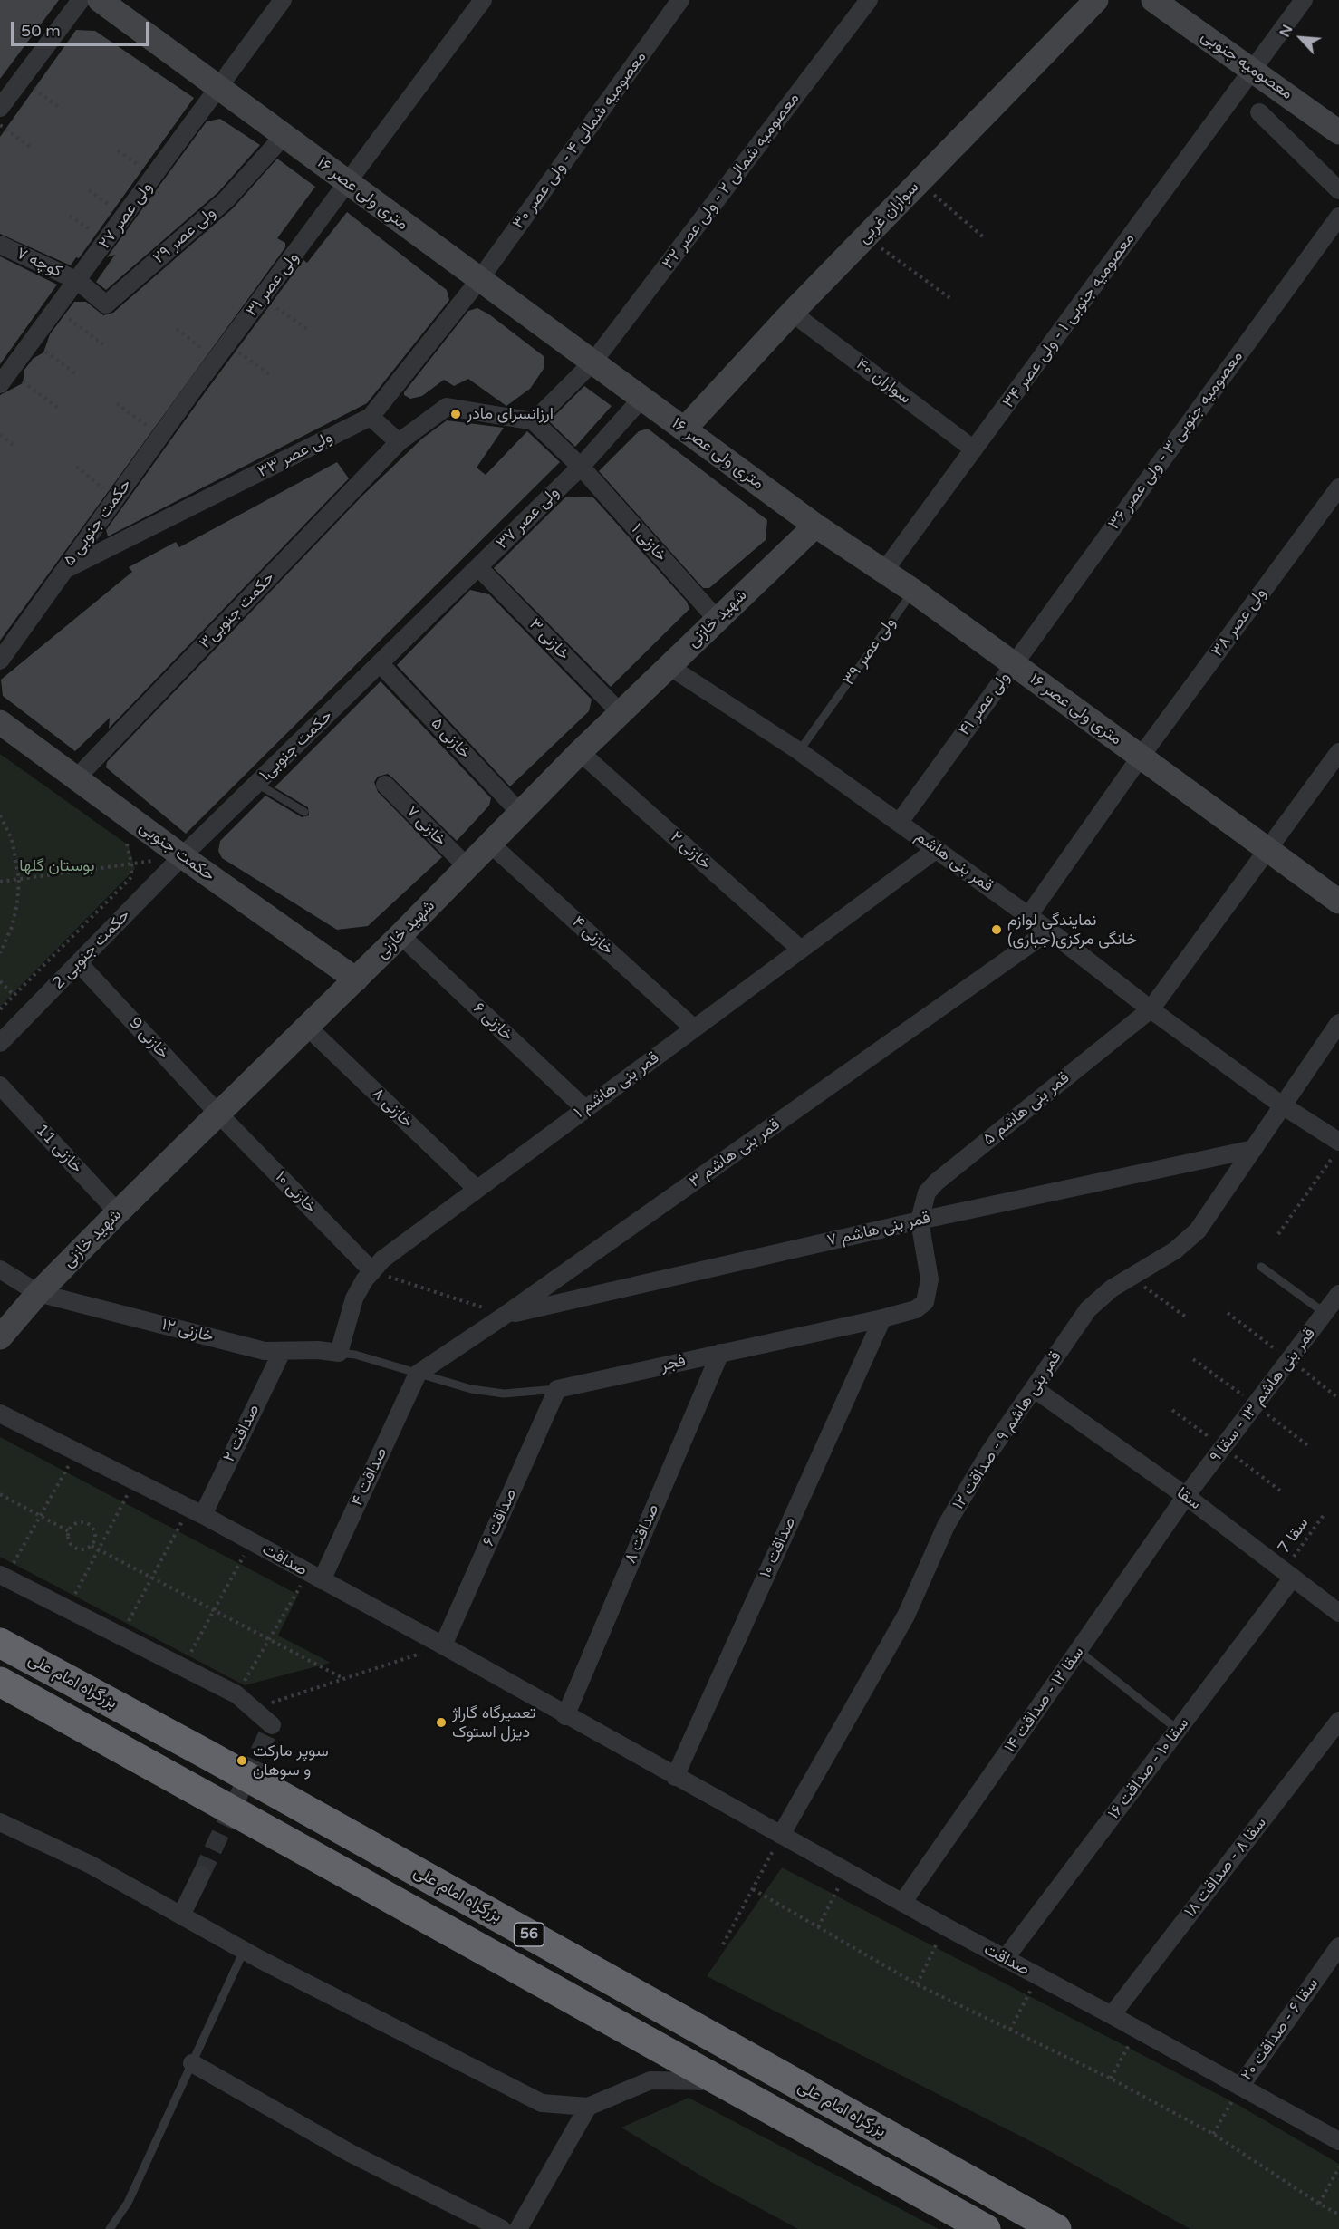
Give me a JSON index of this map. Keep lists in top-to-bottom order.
{
  "streets": {
    "highway": ["بزرگراه امام علی", "56"],
    "street": [
      "معصومیه جنوبی",
      "معصومیه شمالی ۴ - ولی عصر ۳۰",
      "معصومیه شمالی ۲ - ولی عصر ۳۲",
      "۱۶ متری ولی عصر",
      "سواران غربی",
      "ولی عصر ۲۷",
      "ولی عصر ۲۹",
      "کوچه ۷",
      "ولی عصر ۳۱",
      "معصومیه جنوبی ۱ - ولی عصر ۳۴",
      "سواران ۴۰",
      "معصومیه جنوبی ۳ - ولی عصر ۳۶",
      "ولی عصر ۳۳",
      "ولی عصر ۳۷",
      "حکمت جنوبی ۵",
      "خازنی ۱",
      "حکمت جنوبی۳",
      "شهید خازنی",
      "ولی عصر ۳۸",
      "خازنی ۳",
      "ولی عصر ۴۱",
      "خازنی ۵",
      "حکمت جنوبی۱",
      "خازنی ۷",
      "خازنی ۲",
      "حکمت جنوبی",
      "قمر بنی هاشم",
      "خازنی ۴",
      "حکمت جنوبی 2",
      "خازنی ۶",
      "خازنی 9",
      "قمر بنی هاشم ۱",
      "خازنی ۸",
      "قمر بنی هاشم ۵",
      "خازنی 11",
      "قمر بنی هاشم ۳",
      "خازنی ۱۰",
      "قمر بنی هاشم ۷",
      "خازنی ۱۲",
      "فجر",
      "قمر بنی هاشم ۱۳ - سقا ۹",
      "قمر بنی هاشم ۹ - صداقت ۱۲",
      "صداقت ۲",
      "صداقت ۴",
      "سقا",
      "صداقت ۶",
      "صداقت ۸",
      "صداقت ۱۰",
      "صداقت",
      "سقا ۱۲ - صداقت ۱۴",
      "سقا ۱۰ - صداقت ۱۶",
      "سقا ۸ - صداقت ۱۸",
      "سقا ۶ - صداقت ۲۰"
    ],
    "lane": ["ولی عصر ۳۹"],
    "path": ["سقا 7"]
  },
  "crossings": [
    ["معصومیه جنوبی", "معصومیه جنوبی ۱ - ولی عصر ۳۴"],
    ["معصومیه شمالی ۴ - ولی عصر ۳۰", "۱۶ متری ولی عصر"],
    ["معصومیه شمالی ۴ - ولی عصر ۳۰", "ولی عصر ۳۳"],
    ["معصومیه شمالی ۲ - ولی عصر ۳۲", "۱۶ متری ولی عصر"],
    ["معصومیه شمالی ۲ - ولی عصر ۳۲", "خازنی ۱"],
    ["معصومیه شمالی ۲ - ولی عصر ۳۲", "حکمت جنوبی۳"],
    ["۱۶ متری ولی عصر", "سواران غربی"],
    ["۱۶ متری ولی عصر", "ولی عصر ۲۷"],
    ["۱۶ متری ولی عصر", "ولی عصر ۲۹"],
    ["۱۶ متری ولی عصر", "ولی عصر ۳۱"],
    ["۱۶ متری ولی عصر", "معصومیه جنوبی ۱ - ولی عصر ۳۴"],
    ["۱۶ متری ولی عصر", "معصومیه جنوبی ۳ - ولی عصر ۳۶"],
    ["۱۶ متری ولی عصر", "ولی عصر ۳۳"],
    ["۱۶ متری ولی عصر", "ولی عصر ۳۷"],
    ["۱۶ متری ولی عصر", "شهید خازنی"],
    ["۱۶ متری ولی عصر", "ولی عصر ۳۸"],
    ["۱۶ متری ولی عصر", "ولی عصر ۳۹"],
    ["۱۶ متری ولی عصر", "ولی عصر ۴۱"],
    ["۱۶ متری ولی عصر", "قمر بنی هاشم ۵"],
    ["سواران غربی", "سواران ۴۰"],
    ["ولی عصر ۲۷", "ولی عصر ۲۹"],
    ["ولی عصر ۲۷", "کوچه ۷"],
    ["ولی عصر ۲۹", "کوچه ۷"],
    ["ولی عصر ۳۱", "حکمت جنوبی ۵"],
    ["معصومیه جنوبی ۱ - ولی عصر ۳۴", "سواران ۴۰"],
    ["معصومیه جنوبی ۳ - ولی عصر ۳۶", "ولی عصر ۴۱"],
    ["ولی عصر ۳۳", "حکمت جنوبی ۵"],
    ["ولی عصر ۳۷", "خازنی ۱"],
    ["ولی عصر ۳۷", "خازنی ۳"],
    ["ولی عصر ۳۷", "حکمت جنوبی۱"],
    ["خازنی ۱", "حکمت جنوبی۳"],
    ["خازنی ۱", "شهید خازنی"],
    ["حکمت جنوبی۳", "حکمت جنوبی"],
    ["شهید خازنی", "خازنی ۳"],
    ["شهید خازنی", "خازنی ۵"],
    ["شهید خازنی", "خازنی ۷"],
    ["شهید خازنی", "خازنی ۲"],
    ["شهید خازنی", "حکمت جنوبی"],
    ["شهید خازنی", "قمر بنی هاشم"],
    ["شهید خازنی", "خازنی ۴"],
    ["شهید خازنی", "خازنی ۶"],
    ["شهید خازنی", "خازنی 9"],
    ["شهید خازنی", "خازنی ۸"],
    ["شهید خازنی", "خازنی 11"],
    ["شهید خازنی", "خازنی ۱۰"],
    ["شهید خازنی", "خازنی ۱۲"],
    ["ولی عصر ۳۸", "قمر بنی هاشم"],
    ["ولی عصر ۳۹", "قمر بنی هاشم"],
    ["ولی عصر ۴۱", "قمر بنی هاشم"],
    ["خازنی ۵", "حکمت جنوبی۱"],
    ["حکمت جنوبی۱", "حکمت جنوبی"],
    ["حکمت جنوبی۱", "حکمت جنوبی 2"],
    ["خازنی ۲", "قمر بنی هاشم ۱"],
    ["حکمت جنوبی", "حکمت جنوبی 2"],
    ["قمر بنی هاشم", "قمر بنی هاشم ۱"],
    ["قمر بنی هاشم", "قمر بنی هاشم ۵"],
    ["قمر بنی هاشم", "قمر بنی هاشم ۳"],
    ["قمر بنی هاشم", "قمر بنی هاشم ۹ - صداقت ۱۲"],
    ["خازنی ۴", "قمر بنی هاشم ۱"],
    ["حکمت جنوبی 2", "خازنی 9"],
    ["خازنی ۶", "قمر بنی هاشم ۱"],
    ["خازنی 9", "خازنی ۱۰"],
    ["قمر بنی هاشم ۱", "خازنی ۸"],
    ["قمر بنی هاشم ۱", "خازنی ۱۰"],
    ["قمر بنی هاشم ۱", "خازنی ۱۲"],
    ["قمر بنی هاشم ۱", "فجر"],
    ["قمر بنی هاشم ۵", "قمر بنی هاشم ۷"],
    ["قمر بنی هاشم ۵", "فجر"],
    ["قمر بنی هاشم ۳", "قمر بنی هاشم ۷"],
    ["قمر بنی هاشم ۳", "فجر"],
    ["قمر بنی هاشم ۳", "صداقت ۴"],
    ["قمر بنی هاشم ۷", "فجر"],
    ["قمر بنی هاشم ۷", "قمر بنی هاشم ۹ - صداقت ۱۲"],
    ["خازنی ۱۲", "فجر"],
    ["خازنی ۱۲", "صداقت ۲"],
    ["فجر", "صداقت ۴"],
    ["فجر", "صداقت ۶"],
    ["فجر", "صداقت ۸"],
    ["فجر", "صداقت ۱۰"],
    ["قمر بنی هاشم ۱۳ - سقا ۹", "سقا"],
    ["قمر بنی هاشم ۱۳ - سقا ۹", "سقا ۱۲ - صداقت ۱۴"],
    ["قمر بنی هاشم ۹ - صداقت ۱۲", "سقا"],
    ["قمر بنی هاشم ۹ - صداقت ۱۲", "صداقت"],
    ["صداقت ۲", "صداقت"],
    ["صداقت ۴", "صداقت"],
    ["سقا", "سقا 7"],
    ["سقا", "سقا ۱۲ - صداقت ۱۴"],
    ["سقا", "سقا ۱۰ - صداقت ۱۶"],
    ["صداقت ۶", "صداقت"],
    ["صداقت ۸", "صداقت"],
    ["سقا 7", "سقا ۱۰ - صداقت ۱۶"],
    ["صداقت ۱۰", "صداقت"],
    ["صداقت", "سقا ۱۲ - صداقت ۱۴"],
    ["صداقت", "سقا ۱۰ - صداقت ۱۶"],
    ["صداقت", "سقا ۸ - صداقت ۱۸"],
    ["صداقت", "سقا ۶ - صداقت ۲۰"]
  ],
  "parks": ["بوستان گلها"],
  "places": [
    "ارزانسرای مادر",
    "نمایندگی لوازم خانگی مرکزی(جباری)",
    "تعمیرگاه گاراژ دیزل استوک",
    "سوپر مارکت و سوهان"
  ],
  "scale_bar": "50 m",
  "north": "top left"
}
